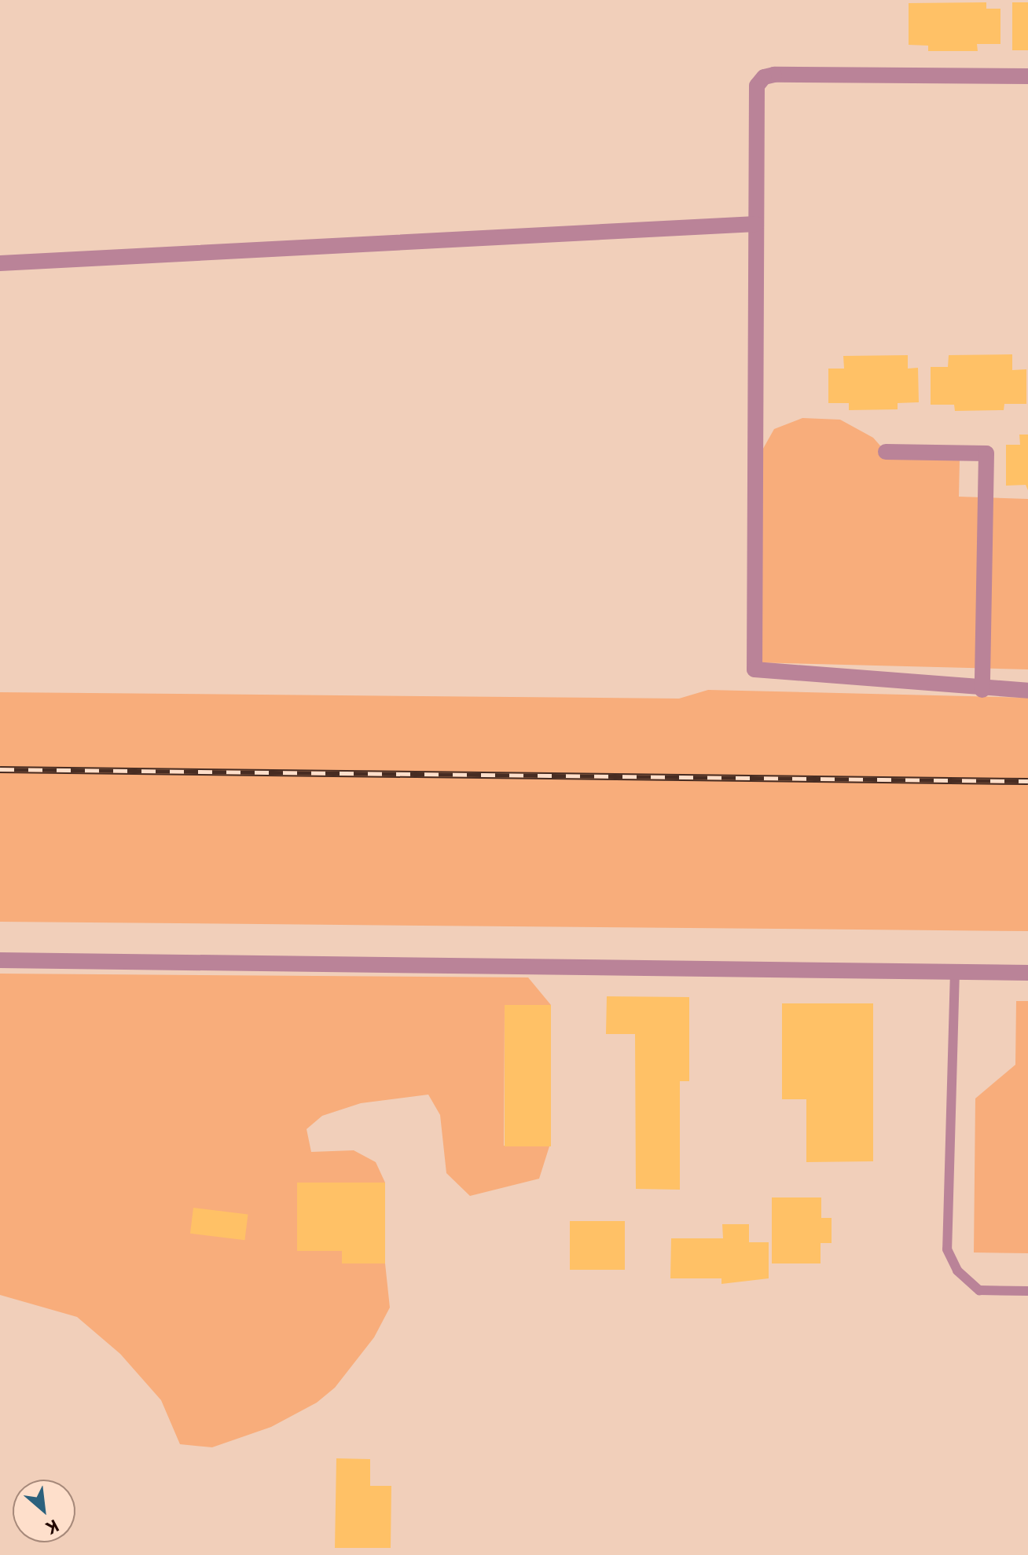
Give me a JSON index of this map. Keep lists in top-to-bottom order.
{
  "north": "bottom right"
}
